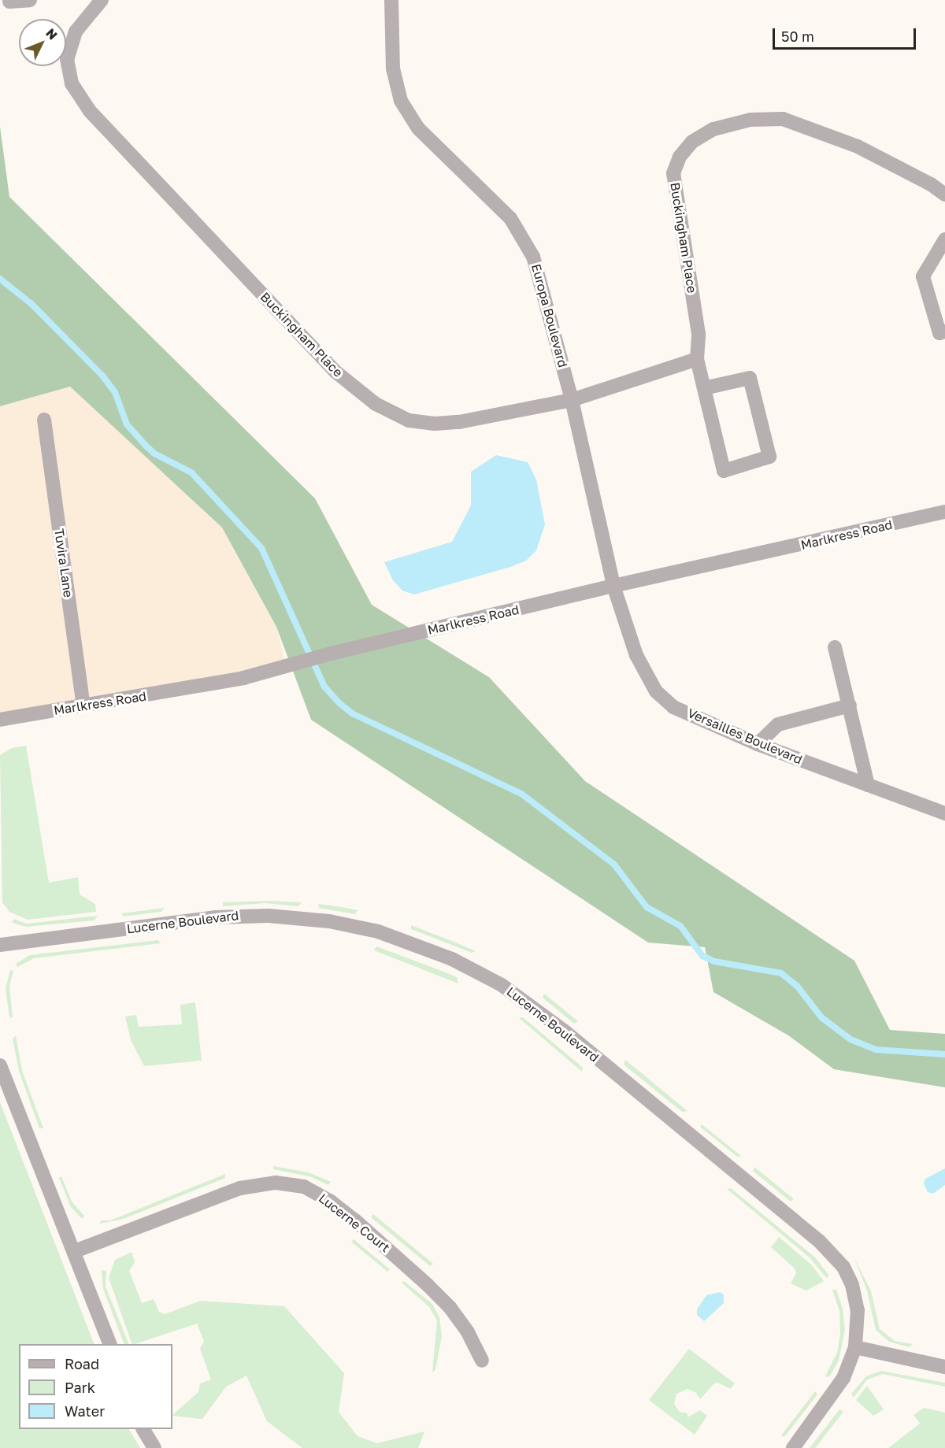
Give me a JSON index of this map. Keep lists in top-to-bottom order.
{
  "streets": {
    "street": [
      "Buckingham Place",
      "Europa Boulevard",
      "Marlkress Road",
      "Tuvira Lane",
      "Versailles Boulevard",
      "Lucerne Boulevard",
      "Lucerne Court"
    ]
  },
  "crossings": [
    ["Buckingham Place", "Europa Boulevard"],
    ["Europa Boulevard", "Marlkress Road"],
    ["Europa Boulevard", "Versailles Boulevard"],
    ["Marlkress Road", "Tuvira Lane"],
    ["Marlkress Road", "Versailles Boulevard"]
  ],
  "legend": ["Road", "Park", "Water"],
  "scale_bar": "50 m",
  "north": "top right"
}
